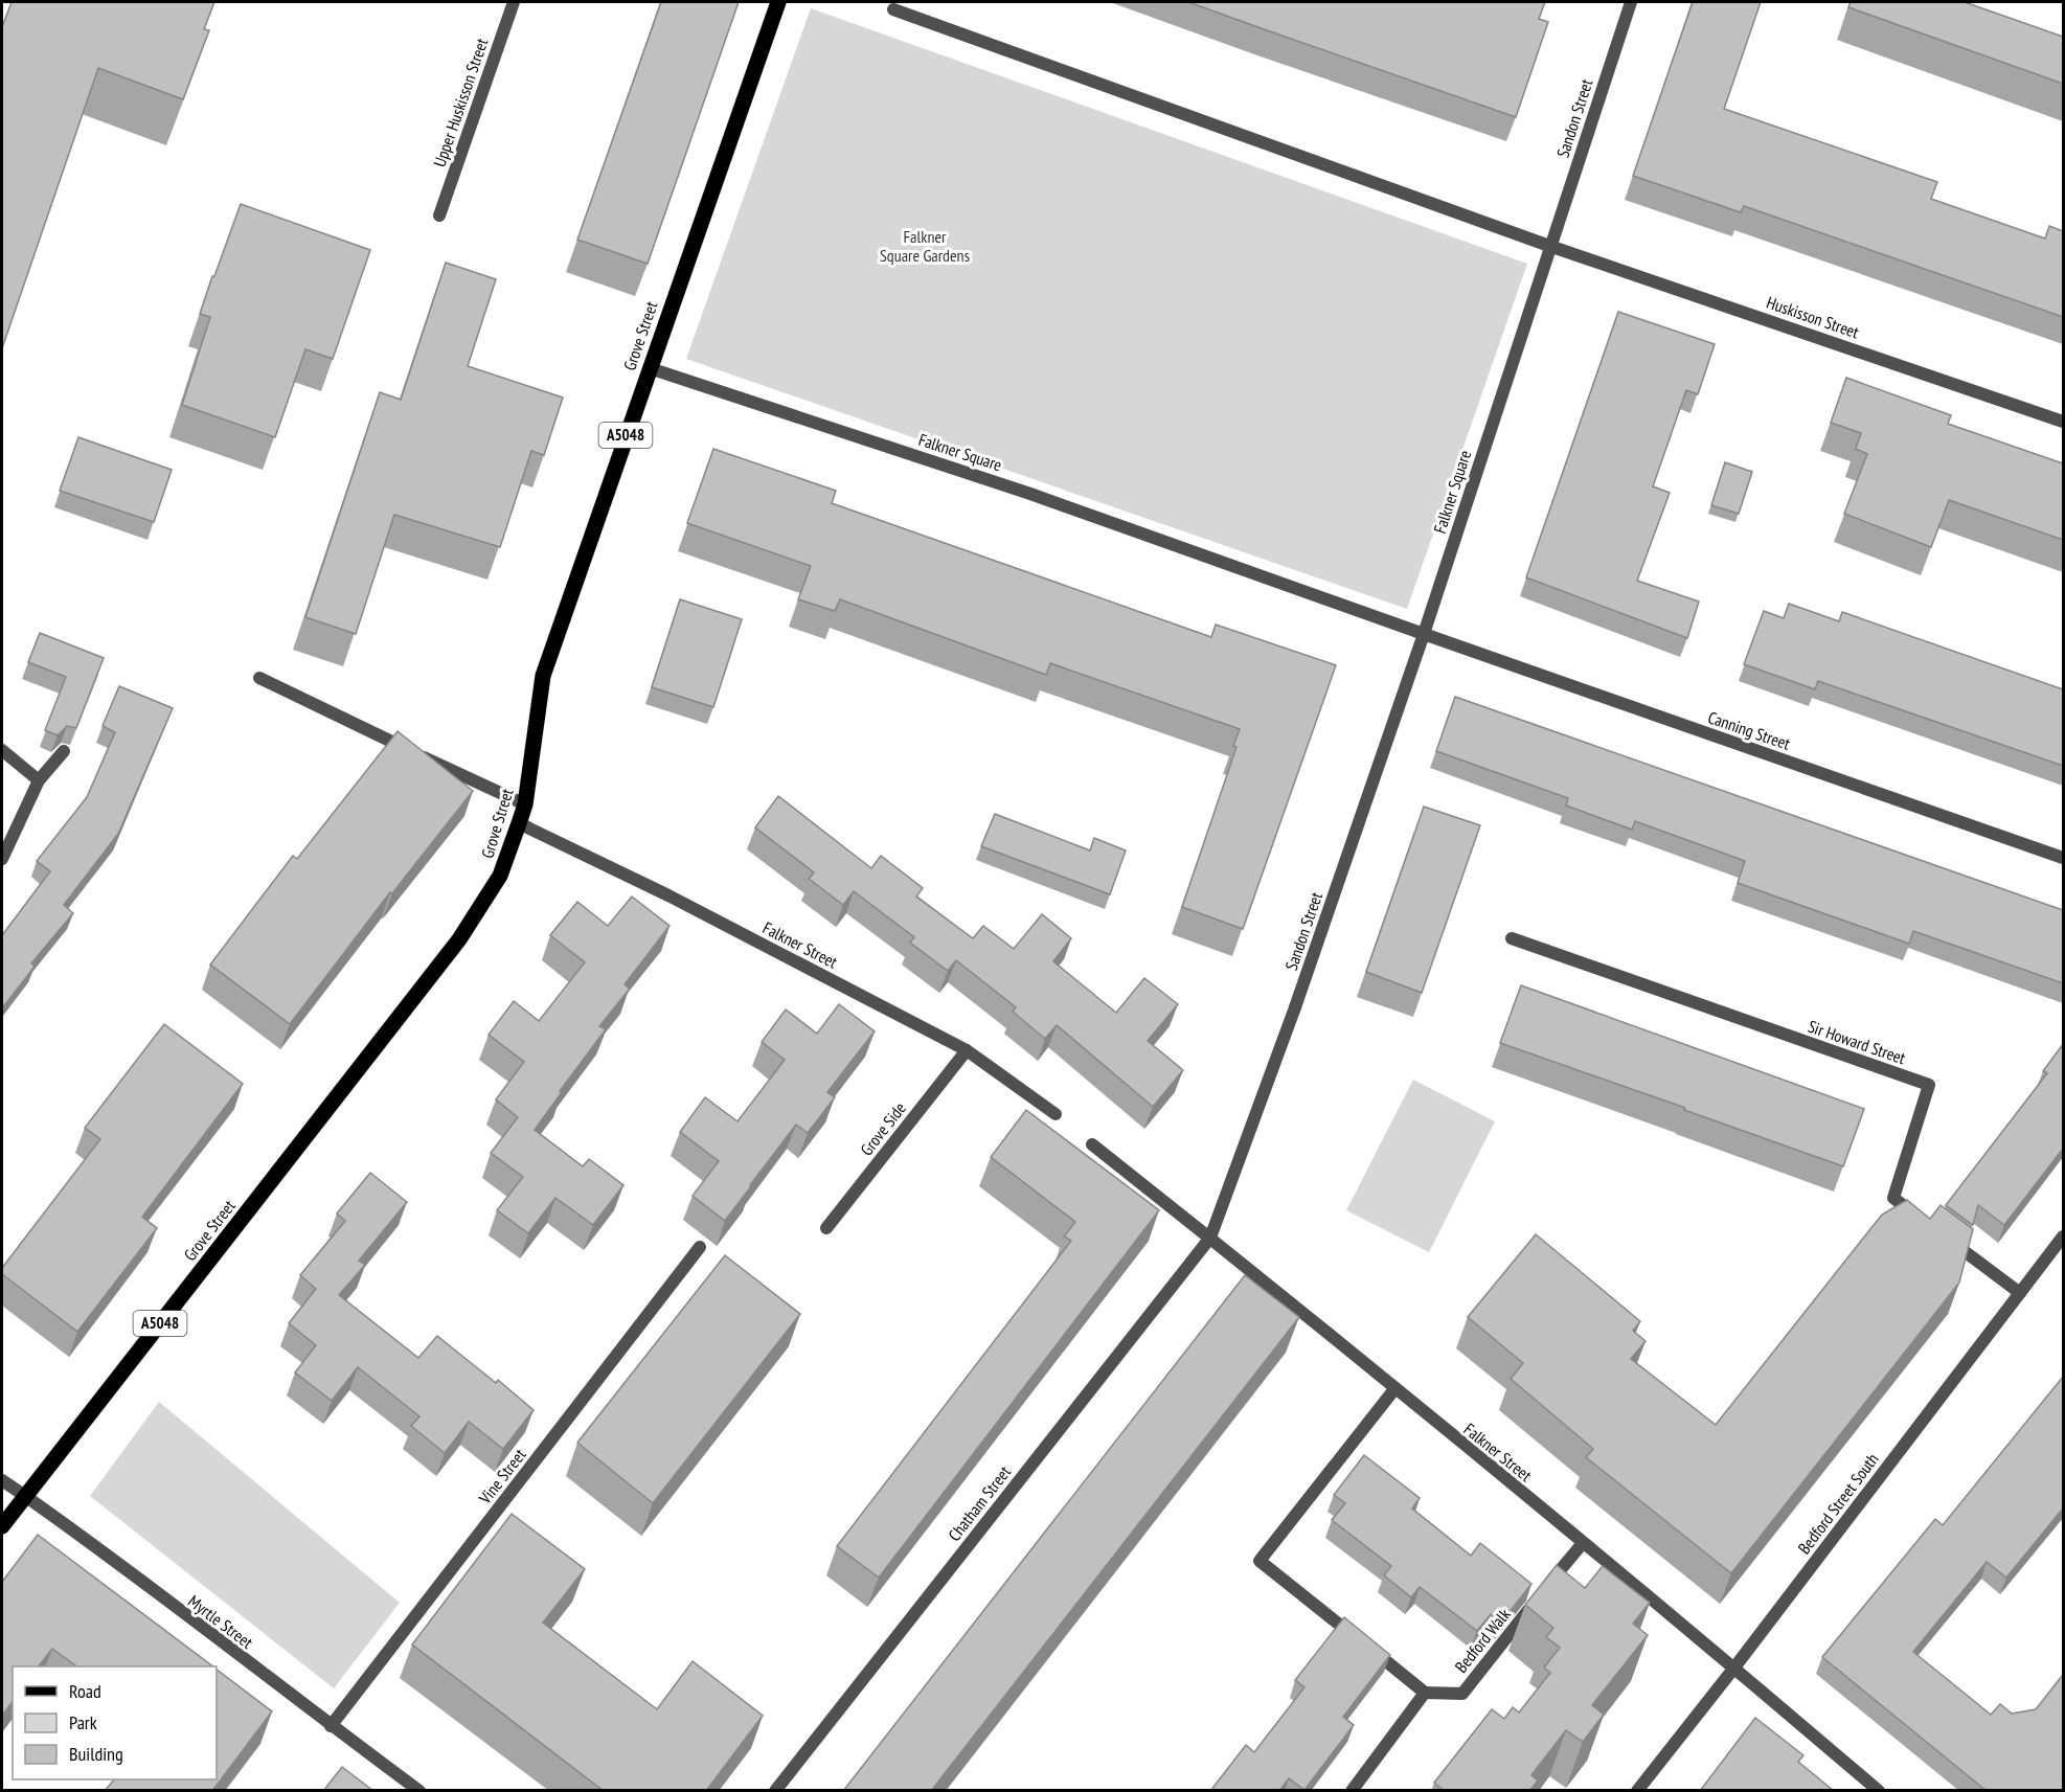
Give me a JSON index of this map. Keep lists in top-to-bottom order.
{
  "streets": {
    "main road": ["Grove Street", "A5048"],
    "street": [
      "Upper Huskisson Street",
      "Sandon Street",
      "Huskisson Street",
      "Falkner Square",
      "Canning Street",
      "Falkner Street",
      "Sir Howard Street",
      "Grove Side",
      "Vine Street",
      "Chatham Street",
      "Bedford Street South",
      "Myrtle Street",
      "Bedford Walk"
    ]
  },
  "crossings": [
    ["Sandon Street", "Huskisson Street"],
    ["Sandon Street", "Falkner Square"],
    ["Sandon Street", "Canning Street"],
    ["Sandon Street", "Falkner Street"],
    ["Sandon Street", "Chatham Street"],
    ["Huskisson Street", "Falkner Square"],
    ["Grove Street", "Falkner Square"],
    ["Grove Street", "Falkner Street"],
    ["Grove Street", "Myrtle Street"],
    ["Falkner Square", "Canning Street"],
    ["Falkner Street", "Grove Side"],
    ["Falkner Street", "Chatham Street"],
    ["Falkner Street", "Bedford Street South"],
    ["Falkner Street", "Bedford Walk"],
    ["Vine Street", "Myrtle Street"]
  ],
  "parks": ["Falkner Square Gardens"],
  "legend": ["Road", "Park", "Building"]
}
